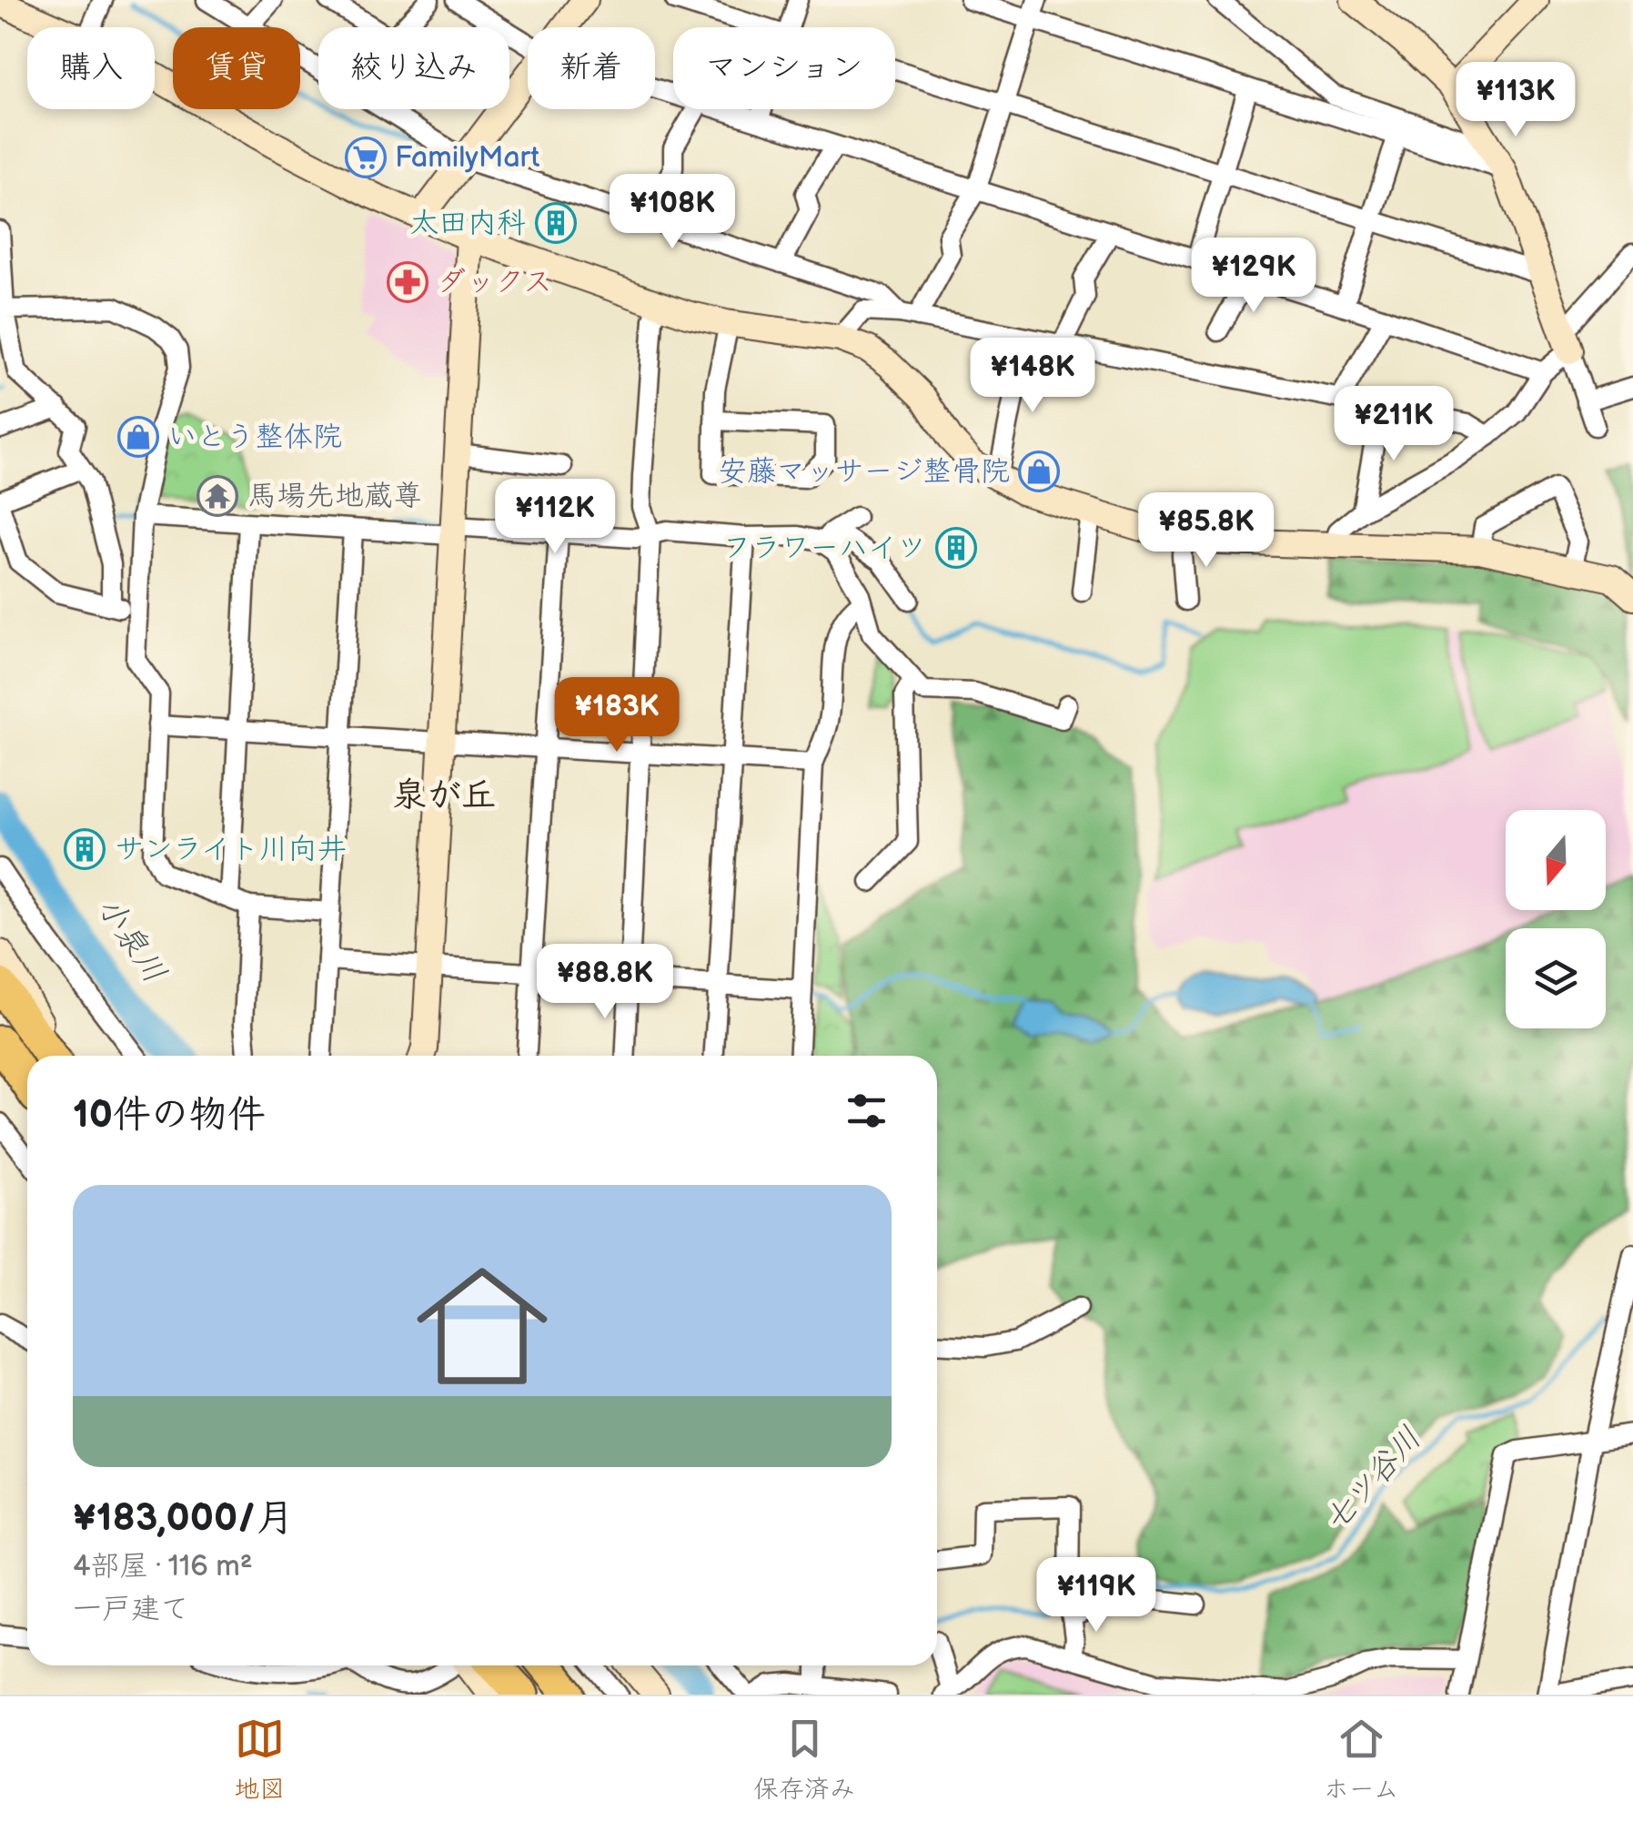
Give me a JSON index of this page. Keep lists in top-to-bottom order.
{
  "districts": ["泉が丘"],
  "water": ["小泉川", "七ツ谷川"],
  "places": {
    "supermarket": ["FamilyMart"],
    "building": ["太田内科", "フラワーハイツ", "サンライト川向井"],
    "pharmacy": ["ダックス"],
    "shop": ["いとう整体院", "安藤マッサージ整骨院"],
    "temple": ["馬場先地蔵尊"]
  },
  "north": "bottom",
  "page": {
    "chip": [
      "購入",
      "賃貸",
      "絞り込み",
      "新着",
      "マンション"
    ],
    "price": [
      "¥113K",
      "¥108K",
      "¥129K",
      "¥148K",
      "¥211K",
      "¥112K",
      "¥85.8K",
      "¥183K",
      "¥88.8K",
      "¥119K"
    ],
    "heading": "10件の物件",
    "list": [
      {
        "name": "¥183,000/月",
        "note": "4部屋 · 116 m² · 一戸建て"
      }
    ],
    "tabs": ["地図", "保存済み", "ホーム"]
  }
}
